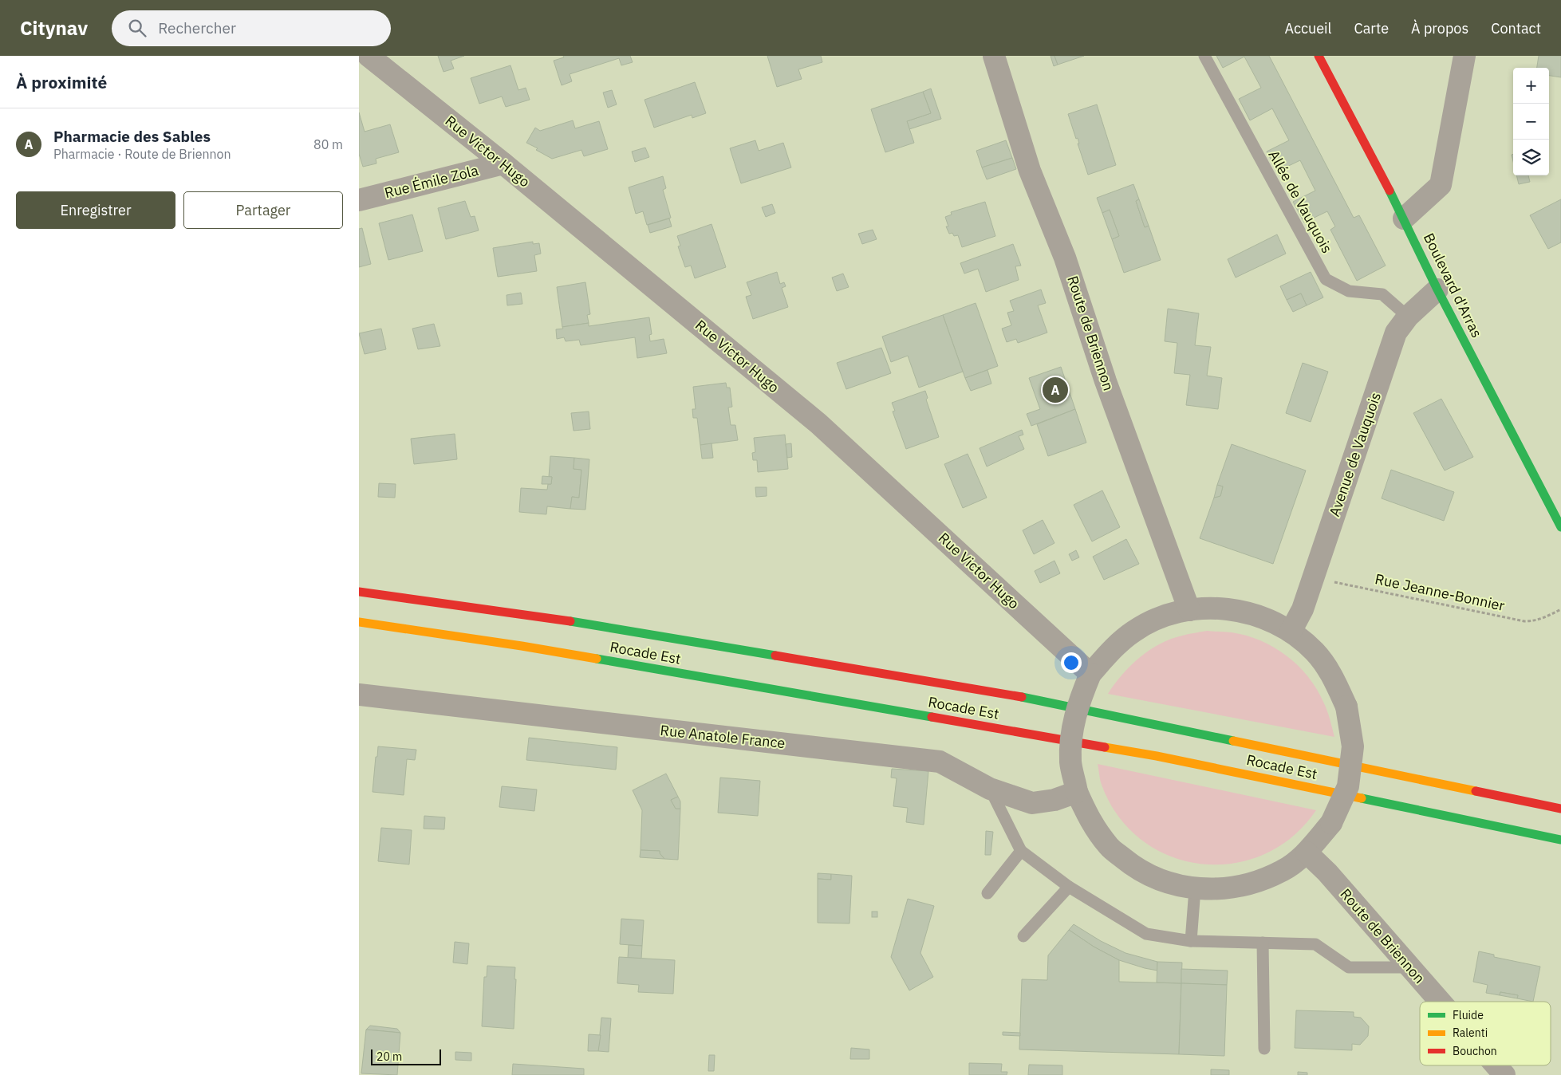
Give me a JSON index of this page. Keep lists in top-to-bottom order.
{
  "streets": {
    "main road": ["Boulevard d'Arras", "Rocade Est"],
    "street": [
      "Rue Victor Hugo",
      "Rue Émile Zola",
      "Route de Briennon",
      "Avenue de Vauquois",
      "Rue Anatole France"
    ],
    "lane": ["Allée de Vauquois"],
    "path": ["Rue Jeanne-Bonnier"]
  },
  "crossings": [
    ["Rue Victor Hugo", "Rue Émile Zola"],
    ["Allée de Vauquois", "Avenue de Vauquois"],
    ["Boulevard d'Arras", "Avenue de Vauquois"],
    ["Avenue de Vauquois", "Rue Jeanne-Bonnier"]
  ],
  "legend": ["Fluide", "Ralenti", "Bouchon"],
  "scale_bar": "20 m",
  "page": {
    "header": "Citynav",
    "search": "Rechercher",
    "nav": [
      "Accueil",
      "Carte",
      "À propos",
      "Contact"
    ],
    "heading": "À proximité",
    "map_buttons": ["+", "−"],
    "list": [
      {
        "mark": "A",
        "name": "Pharmacie des Sables",
        "note": "Pharmacie · Route de Briennon",
        "value": "80 m"
      }
    ],
    "buttons": ["Enregistrer", "Partager"],
    "pins": "A",
    "scale": "20 m"
  }
}
